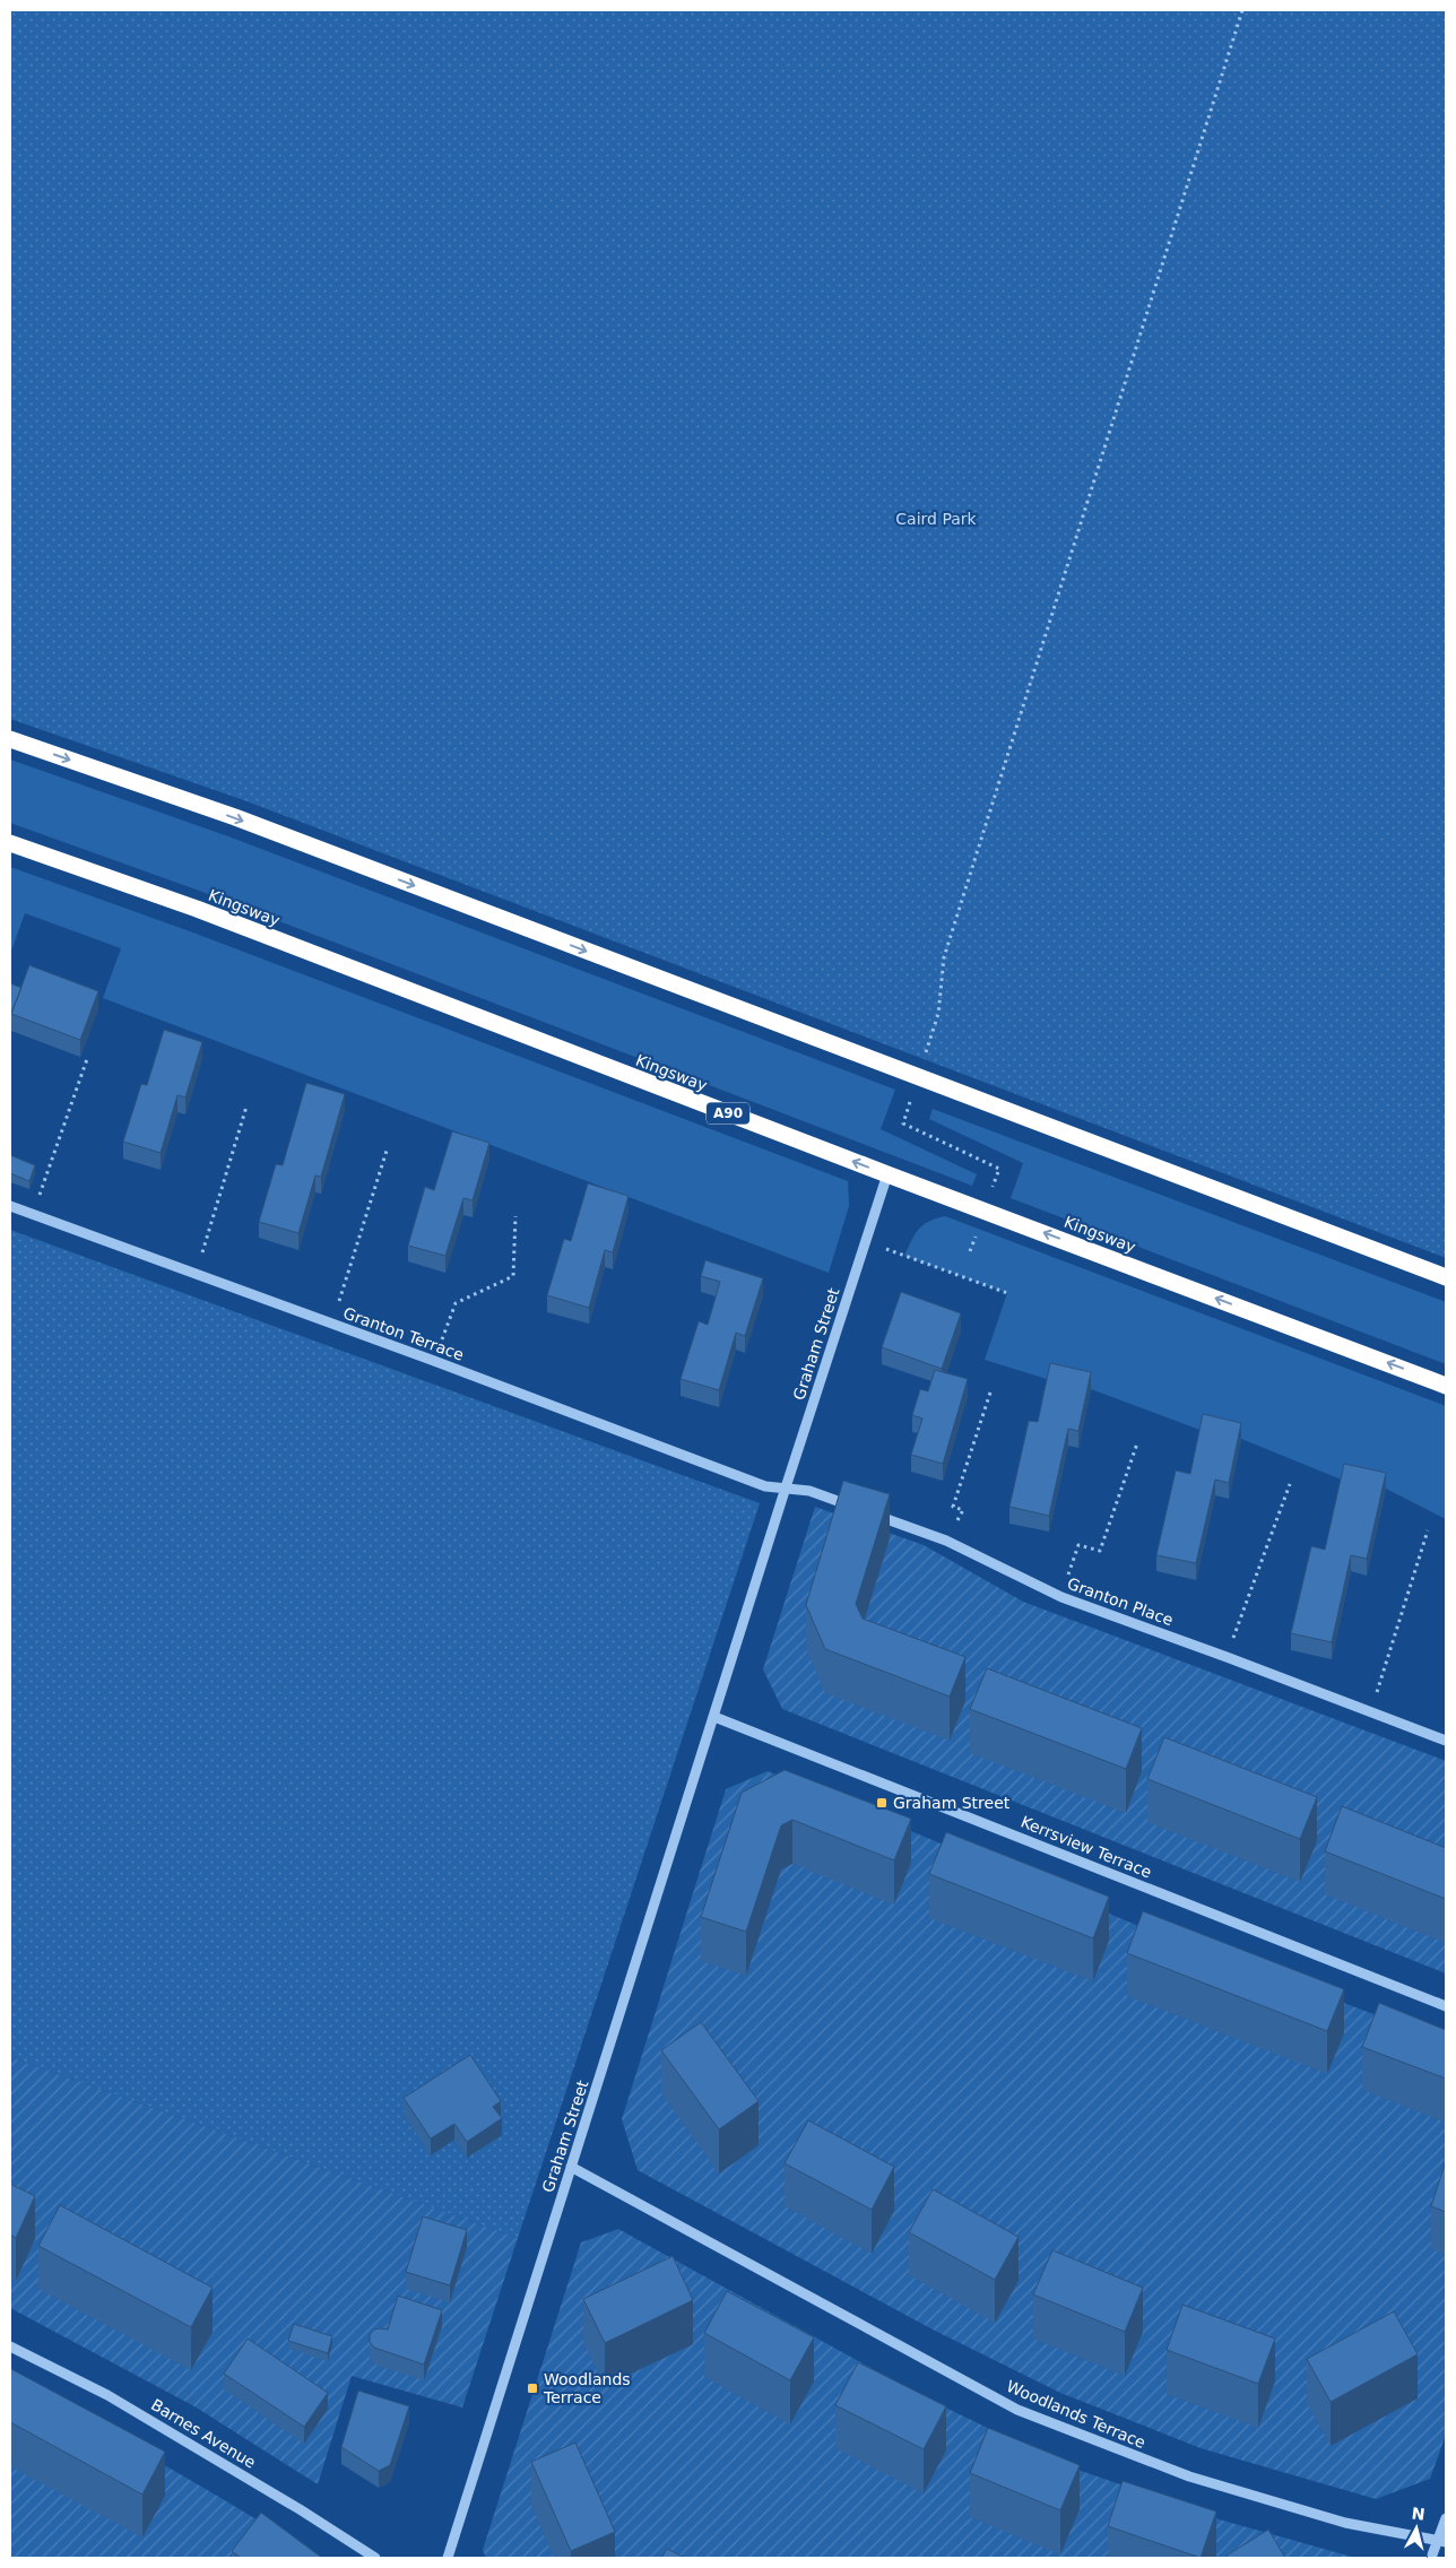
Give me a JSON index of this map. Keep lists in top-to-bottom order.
{
  "streets": {
    "highway": ["Kingsway", "A90"],
    "street": [
      "Granton Terrace",
      "Graham Street",
      "Granton Place",
      "Kerrsview Terrace",
      "Woodlands Terrace",
      "Barnes Avenue"
    ]
  },
  "crossings": [
    ["Kingsway", "Graham Street"],
    ["Granton Terrace", "Graham Street"],
    ["Granton Terrace", "Granton Place"],
    ["Graham Street", "Granton Place"],
    ["Graham Street", "Kerrsview Terrace"],
    ["Graham Street", "Woodlands Terrace"]
  ],
  "parks": ["Caird Park"],
  "places": {
    "transit": ["Graham Street", "Woodlands Terrace"]
  },
  "north": "top"
}
